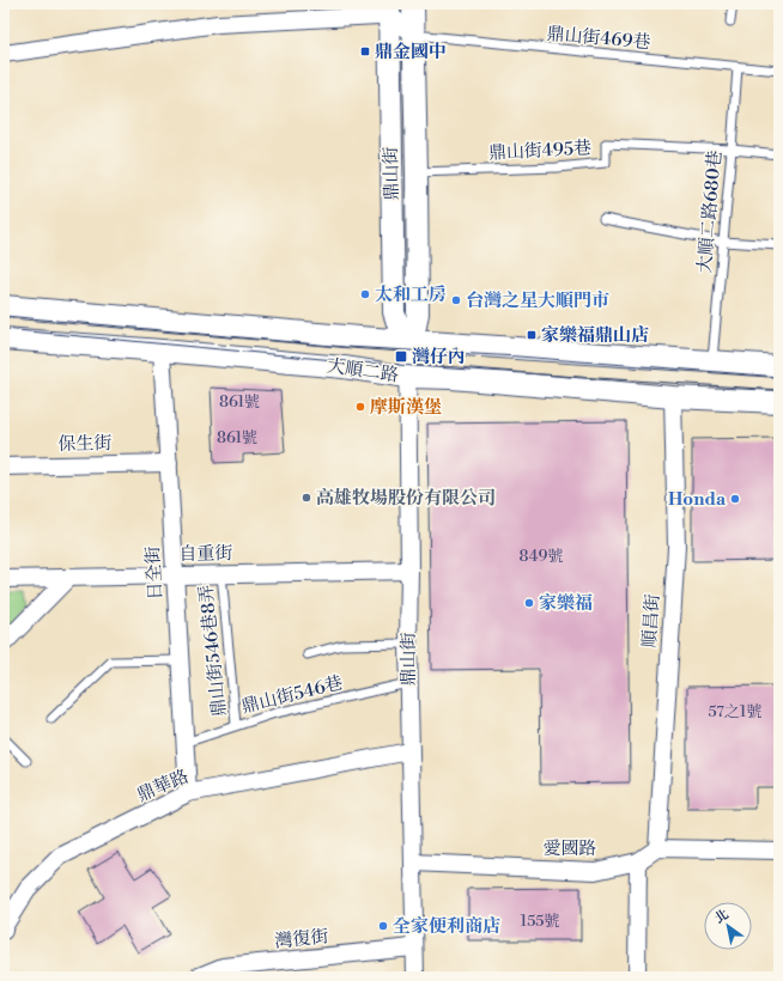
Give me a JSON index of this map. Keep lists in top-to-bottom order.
{
  "streets": {
    "street": [
      "鼎山街",
      "大順二路",
      "保生街",
      "自重街",
      "日全街",
      "順昌街",
      "鼎華路",
      "愛國路",
      "灣復街"
    ],
    "lane": [
      "鼎山街469巷",
      "鼎山街495巷",
      "大順二路680巷",
      "鼎山街546巷8弄",
      "鼎山街546巷"
    ]
  },
  "crossings": [
    ["鼎山街469巷", "鼎山街"],
    ["鼎山街469巷", "大順二路680巷"],
    ["鼎山街495巷", "鼎山街"],
    ["鼎山街495巷", "大順二路680巷"],
    ["鼎山街", "大順二路"],
    ["鼎山街", "自重街"],
    ["鼎山街", "鼎山街546巷"],
    ["鼎山街", "鼎華路"],
    ["鼎山街", "愛國路"],
    ["鼎山街", "灣復街"],
    ["大順二路680巷", "大順二路"],
    ["大順二路", "日全街"],
    ["大順二路", "順昌街"],
    ["保生街", "日全街"],
    ["自重街", "日全街"],
    ["自重街", "鼎山街546巷8弄"],
    ["日全街", "鼎山街546巷"],
    ["日全街", "鼎華路"],
    ["順昌街", "愛國路"],
    ["鼎山街546巷8弄", "鼎山街546巷"]
  ],
  "places": {
    "transit": ["鼎金國中", "家樂福鼎山店", "灣仔內"],
    "other": [
      "太和工房",
      "台灣之星大順門市",
      "摩斯漢堡",
      "高雄牧場股份有限公司",
      "Honda",
      "家樂福",
      "全家便利商店"
    ]
  },
  "house_numbers": [
    "861號",
    "861號",
    "849號",
    "57之1號",
    "155號"
  ],
  "north": "top left"
}
